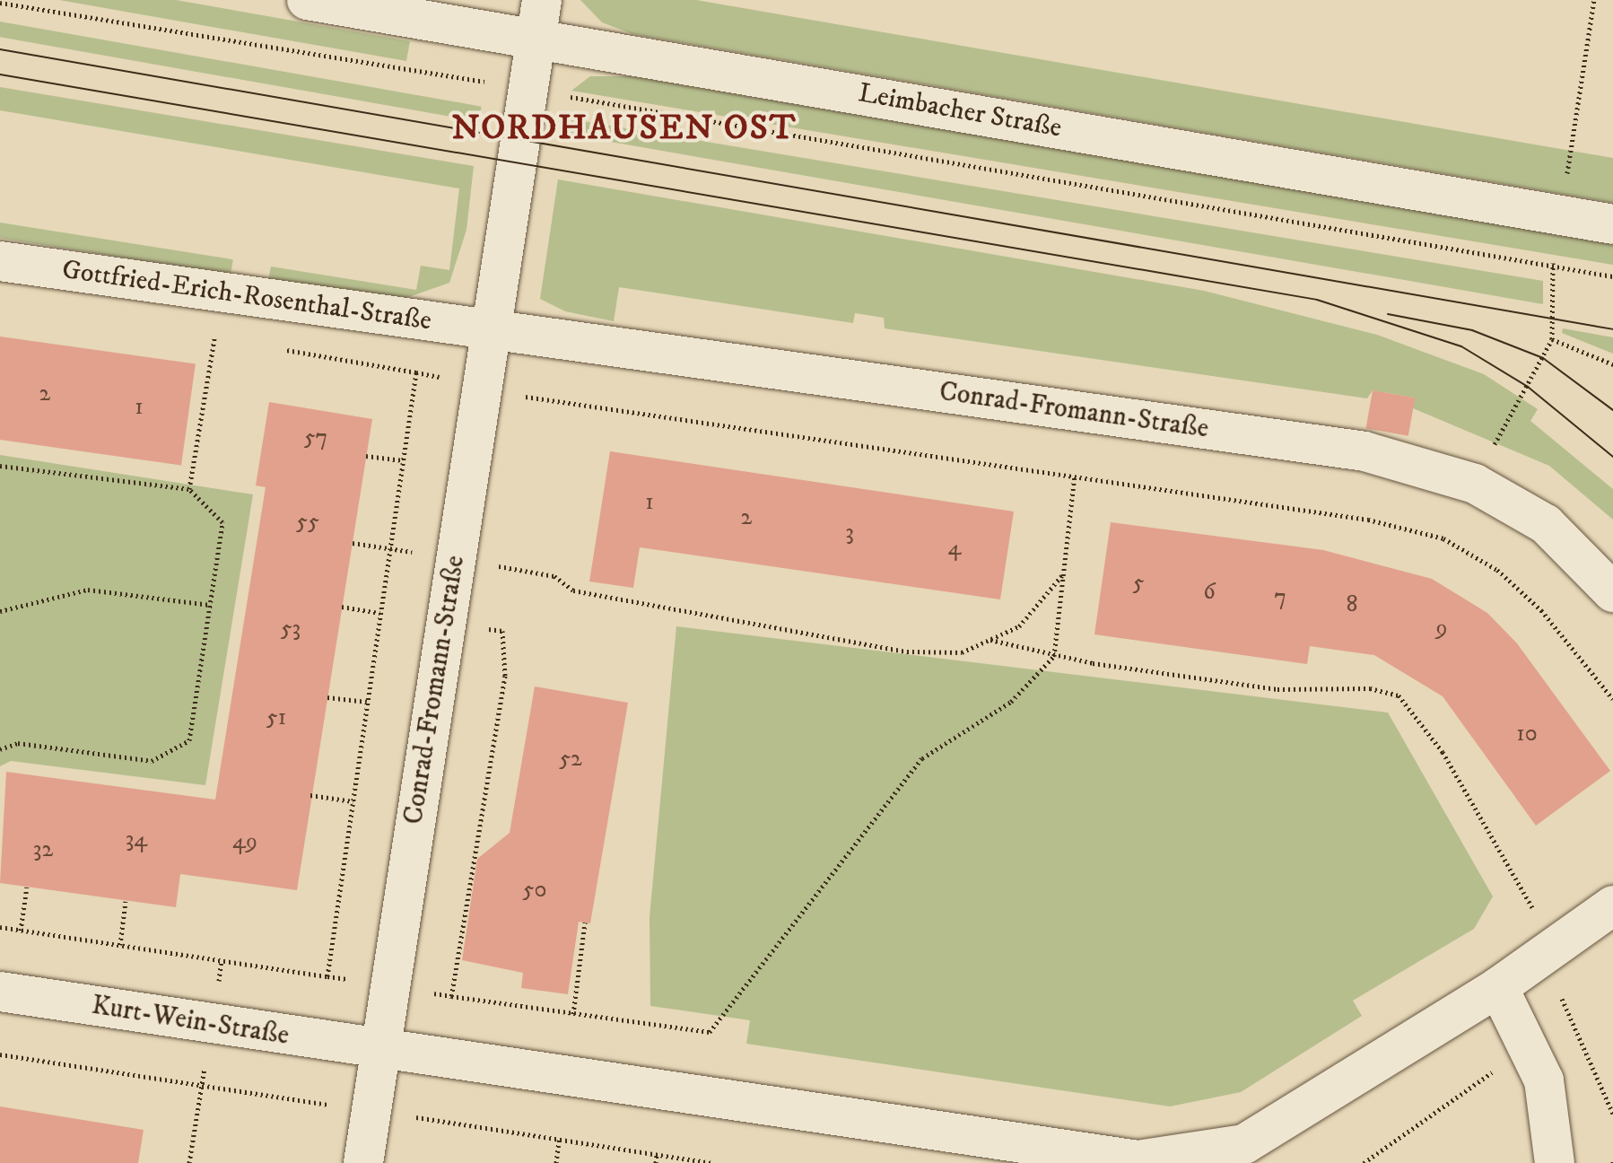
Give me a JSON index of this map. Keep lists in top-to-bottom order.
{
  "streets": {
    "street": [
      "Leimbacher Straße",
      "Gottfried-Erich-Rosenthal-Straße",
      "Conrad-Fromann-Straße",
      "Kurt-Wein-Straße"
    ]
  },
  "crossings": [
    ["Leimbacher Straße", "Conrad-Fromann-Straße"],
    ["Gottfried-Erich-Rosenthal-Straße", "Conrad-Fromann-Straße"],
    ["Conrad-Fromann-Straße", "Kurt-Wein-Straße"]
  ],
  "districts": ["NORDHAUSEN OST"],
  "house_numbers": [
    "2",
    "1",
    "57",
    "1",
    "2",
    "55",
    "3",
    "4",
    "5",
    "6",
    "7",
    "8",
    "9",
    "53",
    "51",
    "10",
    "52",
    "34",
    "49",
    "32",
    "50"
  ]
}
